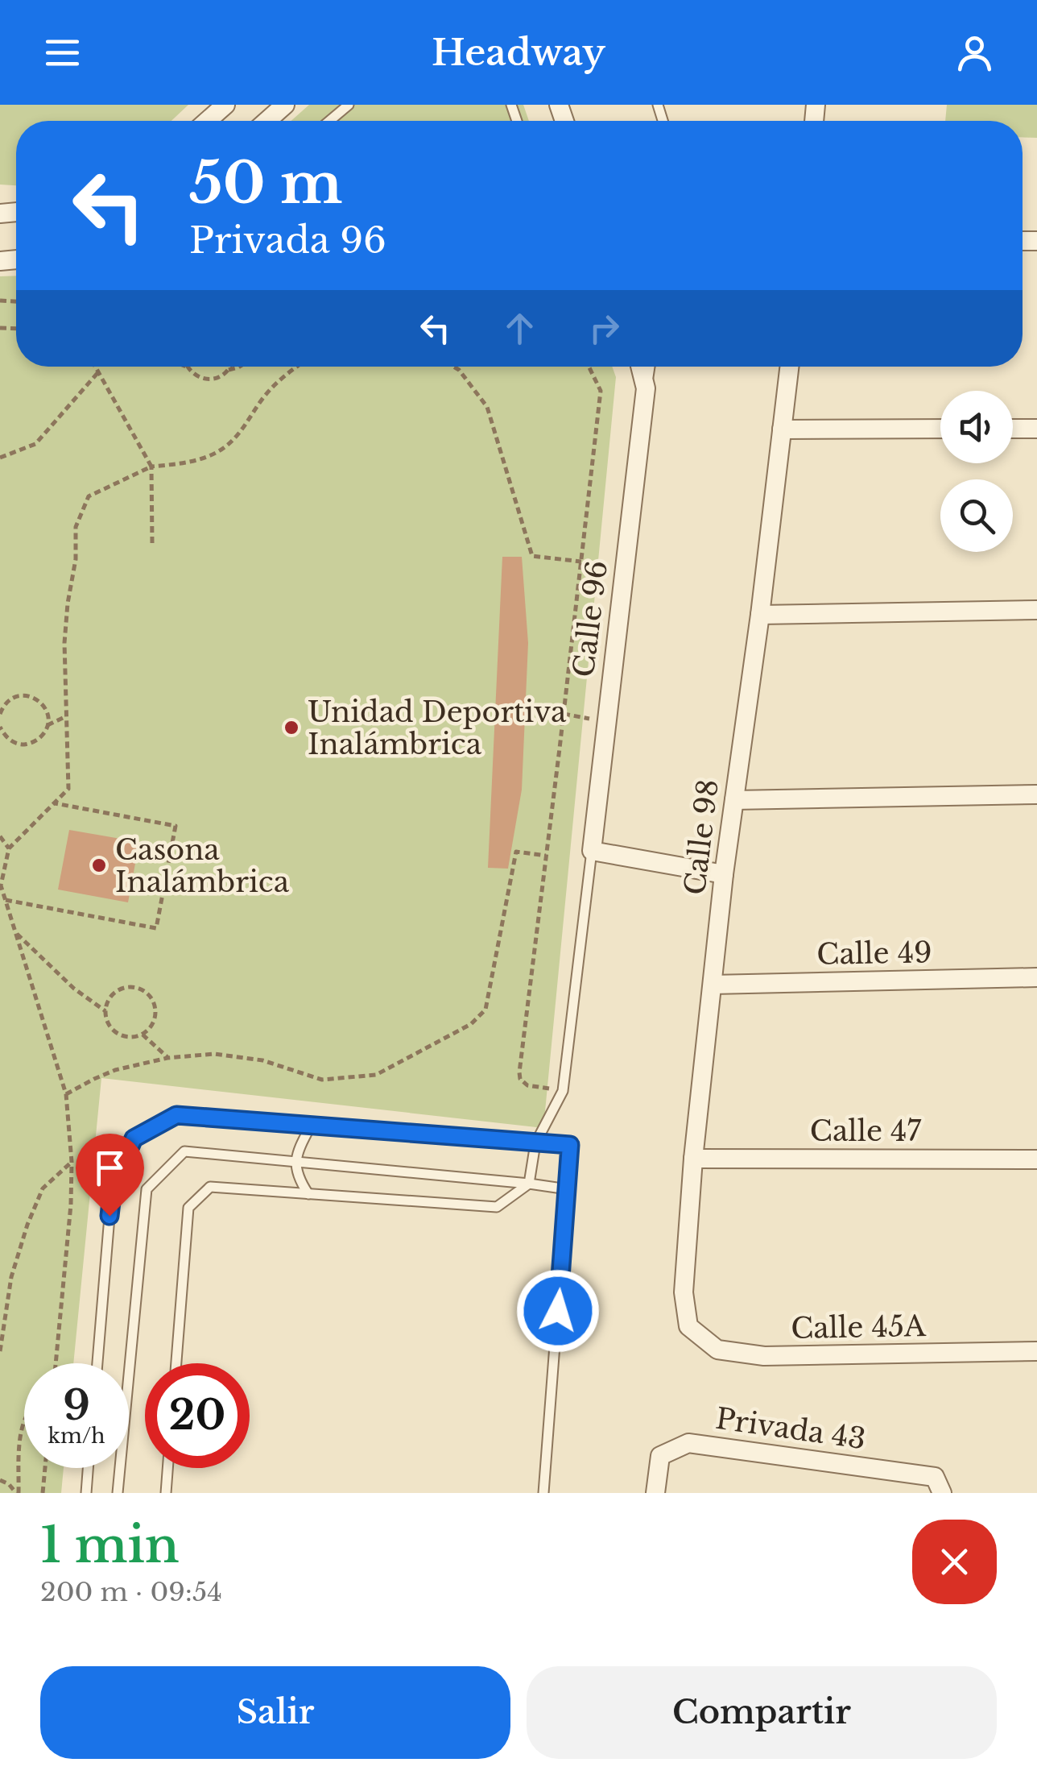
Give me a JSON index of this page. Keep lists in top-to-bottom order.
{
  "streets": {
    "street": [
      "Calle 96",
      "Calle 98",
      "Calle 49",
      "Calle 47",
      "Calle 45A",
      "Privada 43"
    ]
  },
  "crossings": [
    ["Calle 98", "Calle 49"],
    ["Calle 98", "Calle 47"],
    ["Calle 98", "Calle 45A"]
  ],
  "places": ["Unidad Deportiva Inalámbrica", "Casona Inalámbrica"],
  "page": {
    "header": "Headway",
    "turn": ["50 m", "Privada 96"],
    "speed": "9 km/h",
    "limit": "20",
    "heading": ["1 min", "200 m · 09:54"],
    "buttons": ["Salir", "Compartir"]
  }
}
